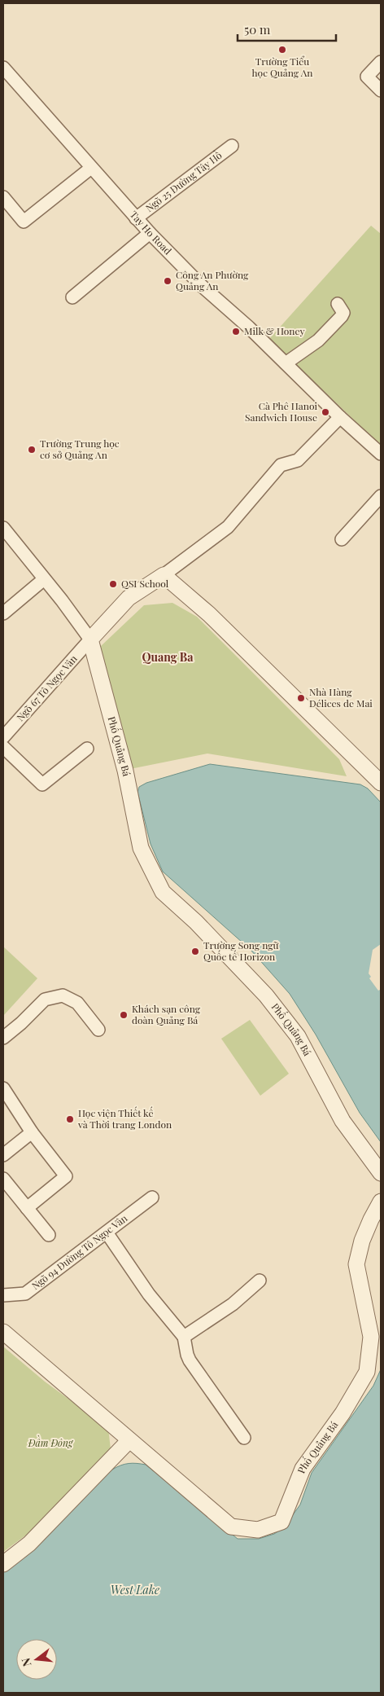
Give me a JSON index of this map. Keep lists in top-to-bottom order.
{
  "streets": {
    "street": [
      "Ngõ 25 Đường Tây Hồ",
      "Tay Ho Road",
      "Ngõ 67 Tô Ngọc Vân",
      "Phố Quảng Bá",
      "Ngõ 94 Đường Tô Ngọc Vân"
    ]
  },
  "crossings": [
    ["Ngõ 25 Đường Tây Hồ", "Tay Ho Road"],
    ["Ngõ 67 Tô Ngọc Vân", "Phố Quảng Bá"]
  ],
  "districts": ["Quang Ba"],
  "water": ["West Lake"],
  "parks": ["Đầm Đông"],
  "places": [
    "Trường Tiểu học Quảng An",
    "Công An Phường Quảng An",
    "Milk & Honey",
    "Cà Phê Hanoi Sandwich House",
    "Trường Trung học cơ sở Quảng An",
    "QSI School",
    "Nhà Hàng Délices de Mai",
    "Trường Song ngữ Quốc tế Horizon",
    "Khách sạn công đoàn Quảng Bá",
    "Học viện Thiết kế và Thời trang London"
  ],
  "scale_bar": "50 m",
  "north": "left"
}
